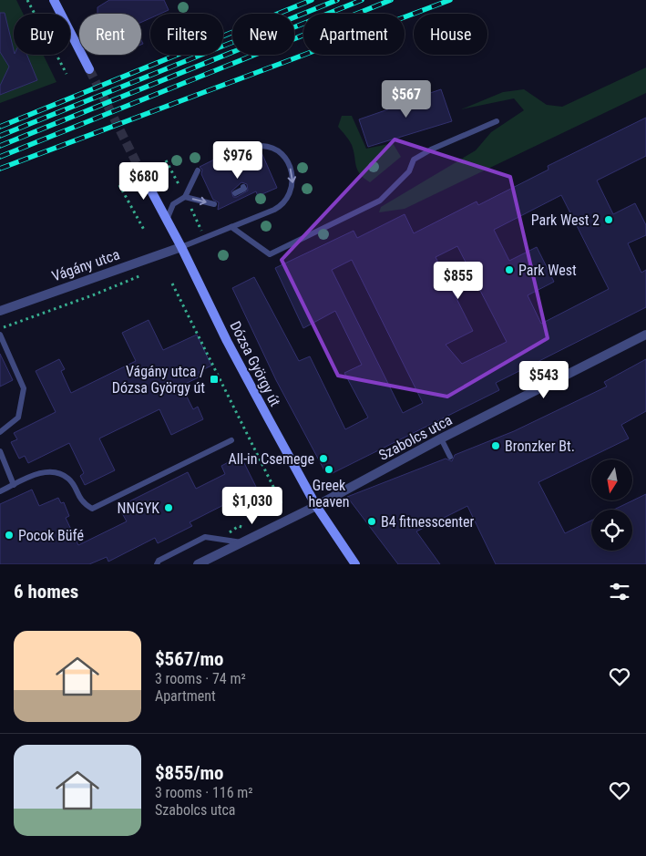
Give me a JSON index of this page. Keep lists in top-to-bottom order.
{
  "streets": {
    "main road": ["Dózsa György út"],
    "street": ["Vágány utca", "Szabolcs utca"]
  },
  "crossings": [
    ["Vágány utca", "Dózsa György út"],
    ["Dózsa György út", "Szabolcs utca"]
  ],
  "places": {
    "other": [
      "Park West 2",
      "Park West",
      "Bronzker Bt.",
      "All-in Csemege",
      "Greek heaven",
      "NNGYK",
      "B4 fitnesscenter",
      "Pocok Büfé"
    ],
    "transit": ["Vágány utca / Dózsa György út"]
  },
  "north": "bottom",
  "page": {
    "chip": [
      "Buy",
      "Rent",
      "Filters",
      "New",
      "Apartment",
      "House"
    ],
    "price": [
      "$567",
      "$976",
      "$680",
      "$855",
      "$543",
      "$1,030"
    ],
    "heading": "6 homes",
    "list": [
      {
        "name": "$567/mo",
        "note": "3 rooms · 74 m² · Apartment"
      },
      {
        "name": "$855/mo",
        "note": "3 rooms · 116 m² · Szabolcs utca"
      }
    ]
  }
}
